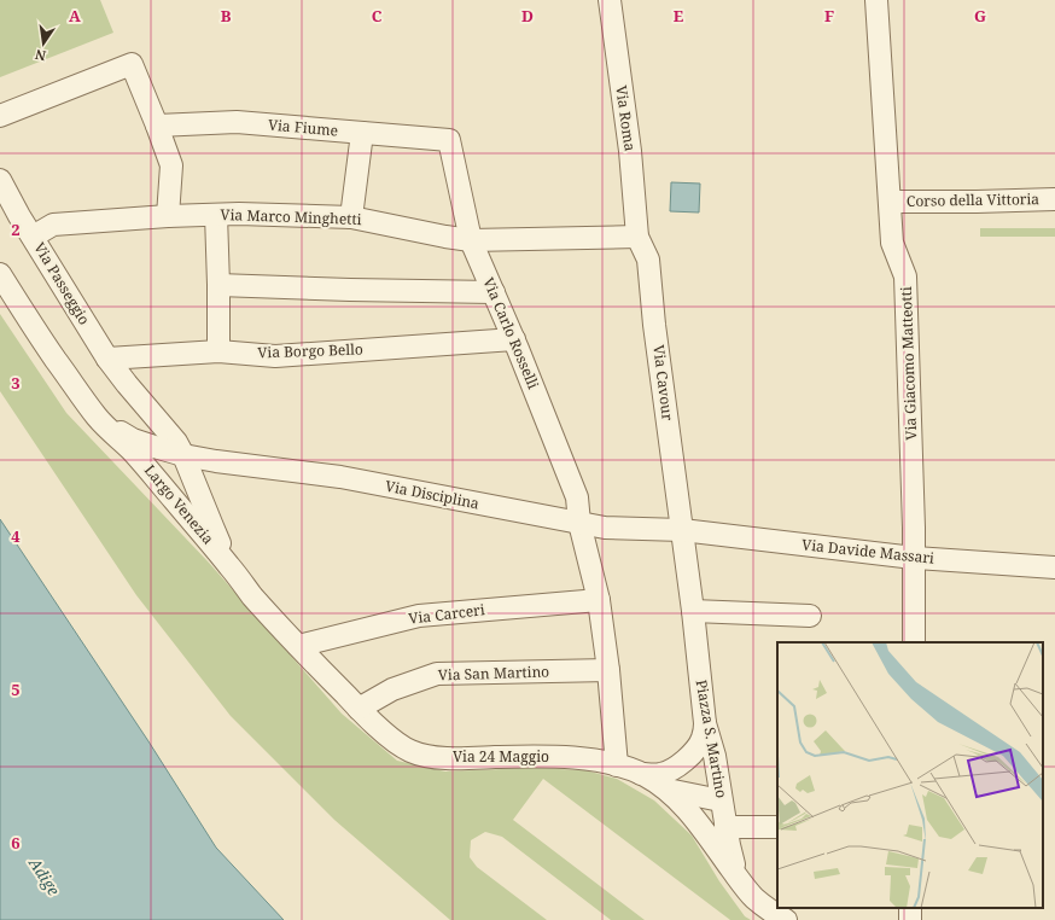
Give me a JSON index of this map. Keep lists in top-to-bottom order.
{
  "streets": {
    "street": [
      "Via Roma",
      "Via Fiume",
      "Corso della Vittoria",
      "Via Marco Minghetti",
      "Via Passeggio",
      "Via Carlo Rosselli",
      "Via Borgo Bello",
      "Via Giacomo Matteotti",
      "Via Cavour",
      "Via Disciplina",
      "Largo Venezia",
      "Via Davide Massari",
      "Via Carceri",
      "Via San Martino",
      "Piazza S. Martino",
      "Via 24 Maggio"
    ]
  },
  "crossings": [
    ["Via Roma", "Via Marco Minghetti"],
    ["Via Roma", "Via Cavour"],
    ["Via Fiume", "Via Carlo Rosselli"],
    ["Corso della Vittoria", "Via Giacomo Matteotti"],
    ["Via Marco Minghetti", "Via Passeggio"],
    ["Via Marco Minghetti", "Via Carlo Rosselli"],
    ["Via Marco Minghetti", "Via Cavour"],
    ["Via Passeggio", "Via Borgo Bello"],
    ["Via Passeggio", "Largo Venezia"],
    ["Via Carlo Rosselli", "Via Borgo Bello"],
    ["Via Carlo Rosselli", "Via Disciplina"],
    ["Via Giacomo Matteotti", "Via Davide Massari"],
    ["Via Cavour", "Via Disciplina"],
    ["Via Cavour", "Via Davide Massari"],
    ["Via Cavour", "Piazza S. Martino"],
    ["Via Disciplina", "Largo Venezia"],
    ["Via Disciplina", "Via Davide Massari"],
    ["Via Disciplina", "Piazza S. Martino"],
    ["Largo Venezia", "Via 24 Maggio"],
    ["Via Davide Massari", "Piazza S. Martino"],
    ["Via Carceri", "Via 24 Maggio"],
    ["Via San Martino", "Via 24 Maggio"],
    ["Piazza S. Martino", "Via 24 Maggio"]
  ],
  "water": ["Adige"],
  "north": "bottom",
  "grid": {
    "columns": [
      "A",
      "B",
      "C",
      "D",
      "E",
      "F",
      "G"
    ],
    "rows": [
      "2",
      "3",
      "4",
      "5",
      "6"
    ]
  }
}
